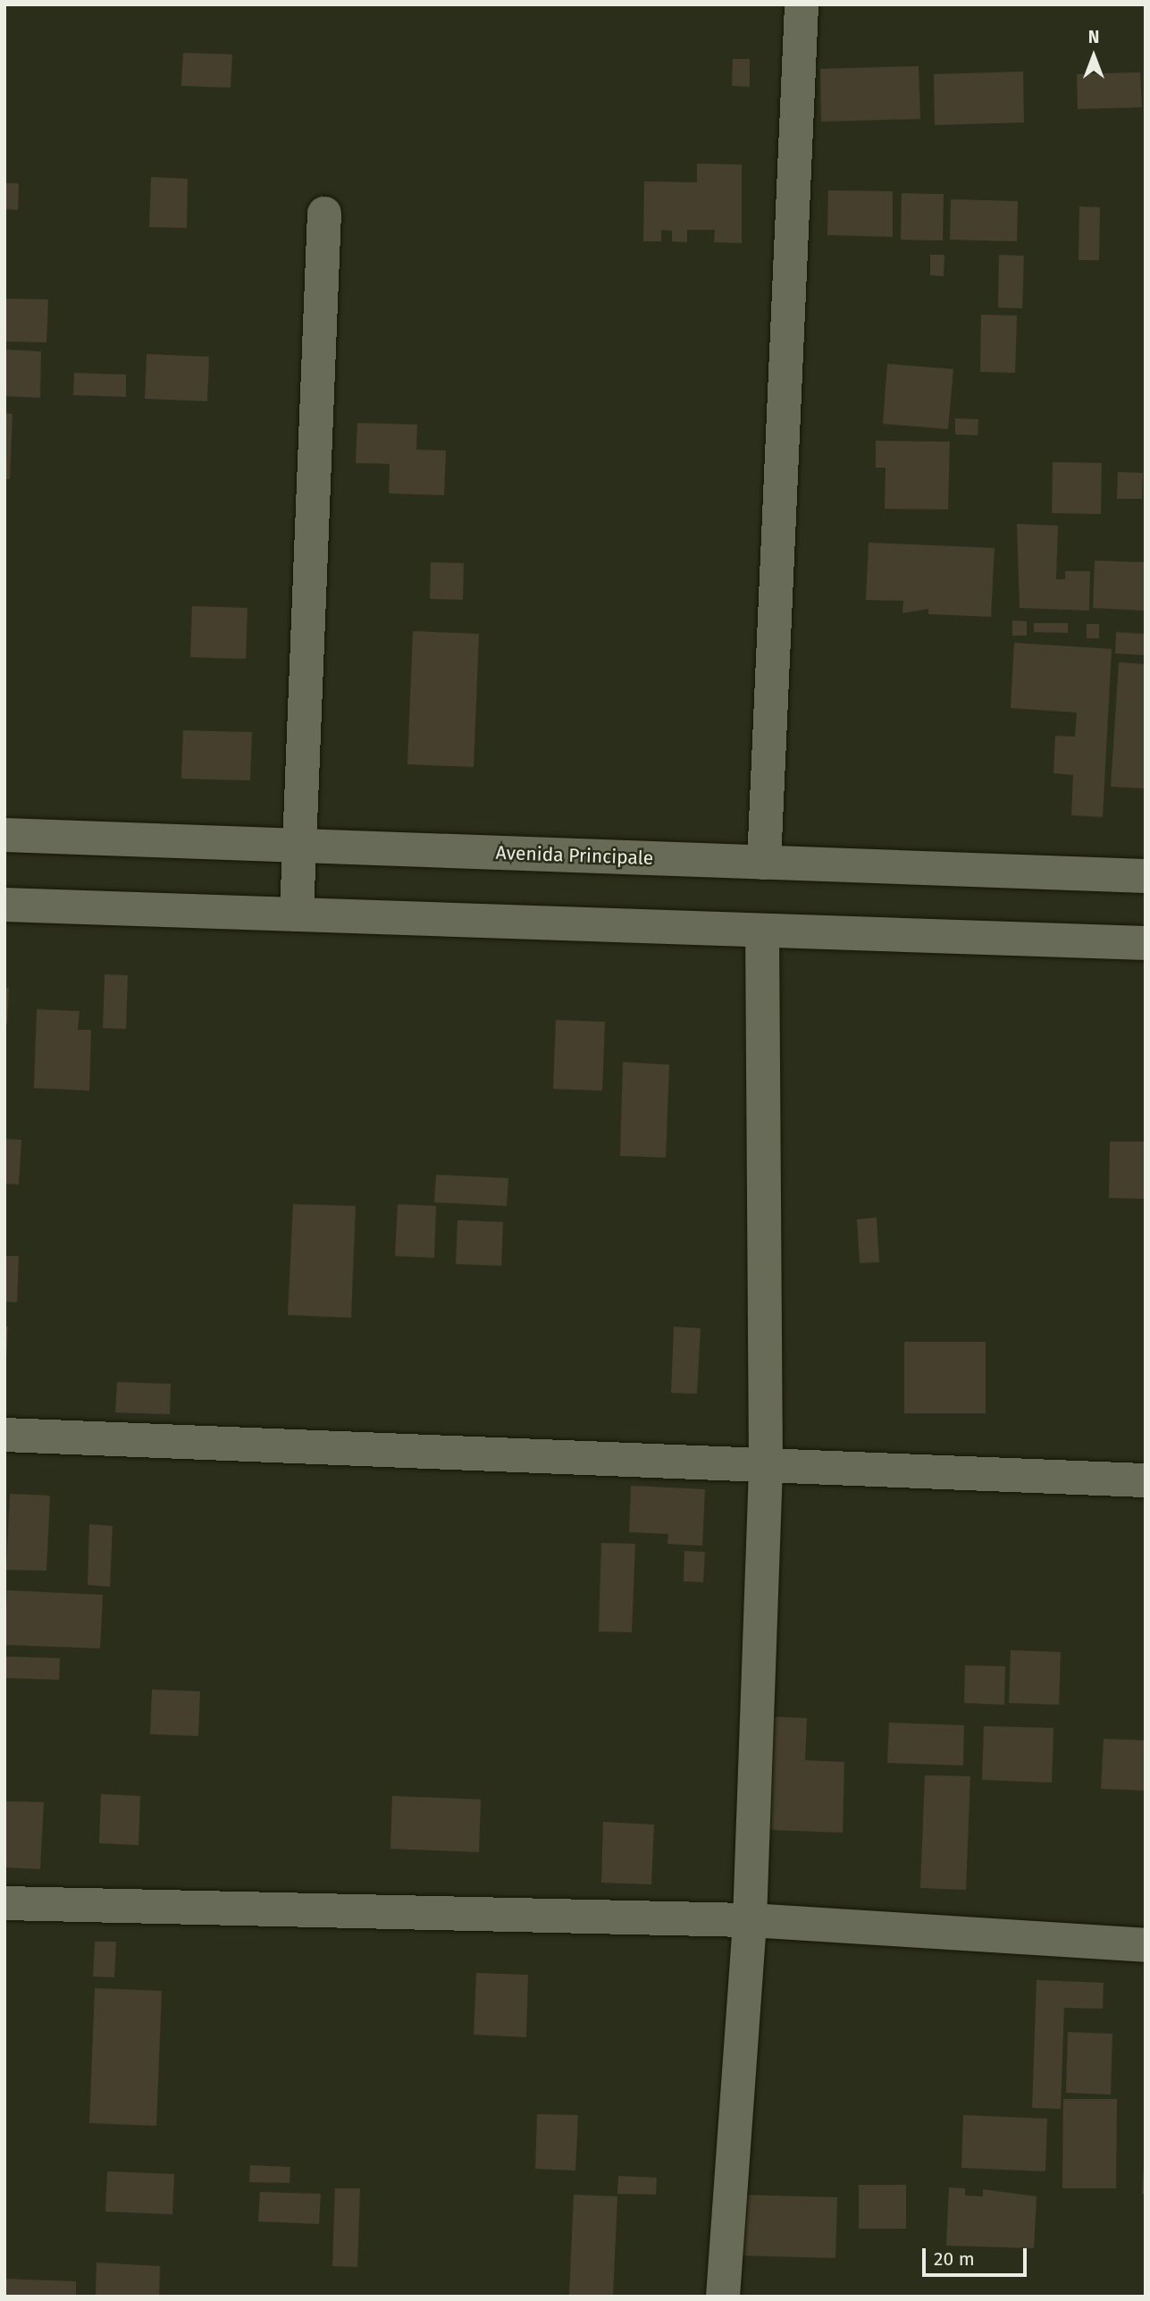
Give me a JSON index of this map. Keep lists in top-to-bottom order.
{
  "streets": {
    "street": ["Avenida Principale"]
  },
  "scale_bar": "20 m",
  "north": "top"
}
